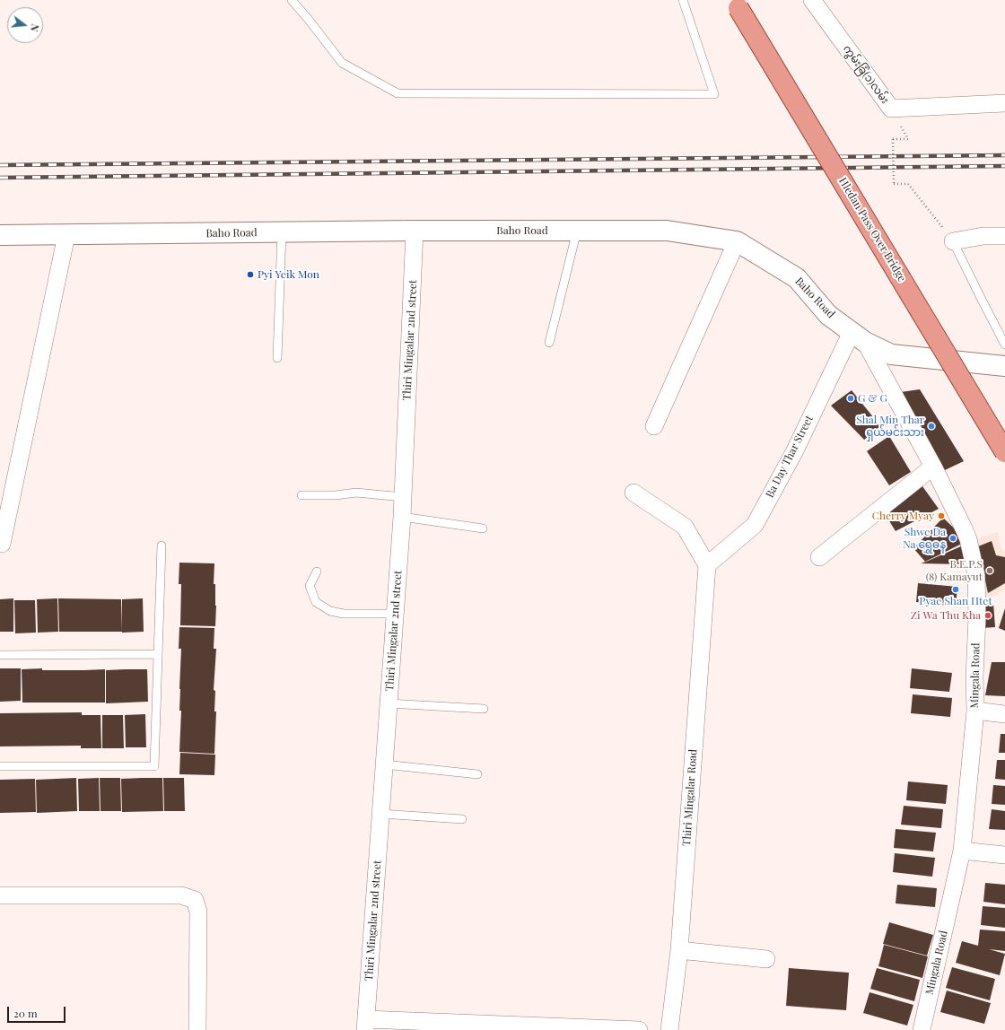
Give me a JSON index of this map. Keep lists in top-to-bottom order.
{
  "streets": {
    "main road": ["Hledan Pass Over Bridge", "Baho Road"],
    "street": [
      "ကွမ်းခြံ(၁)လမ်း",
      "Thiri Mingalar 2nd street",
      "Ba Day Thar Street",
      "Mingala Road",
      "Thiri Mingalar Road"
    ]
  },
  "crossings": [
    ["Baho Road", "Thiri Mingalar 2nd street"],
    ["Baho Road", "Ba Day Thar Street"],
    ["Baho Road", "Mingala Road"],
    ["Ba Day Thar Street", "Mingala Road"],
    ["Ba Day Thar Street", "Thiri Mingalar Road"]
  ],
  "places": [
    "Pyi Yeik Mon",
    "G & G",
    "Shal Min Thar ရှယ်မင်းသား",
    "Cherry Myay",
    "Shwe Da Na ရွှေဓန",
    "B.E.P.S (8) Kamayut",
    "Pyae Shan Htet",
    "Zi Wa Thu Kha"
  ],
  "scale_bar": "20 m",
  "north": "right"
}
